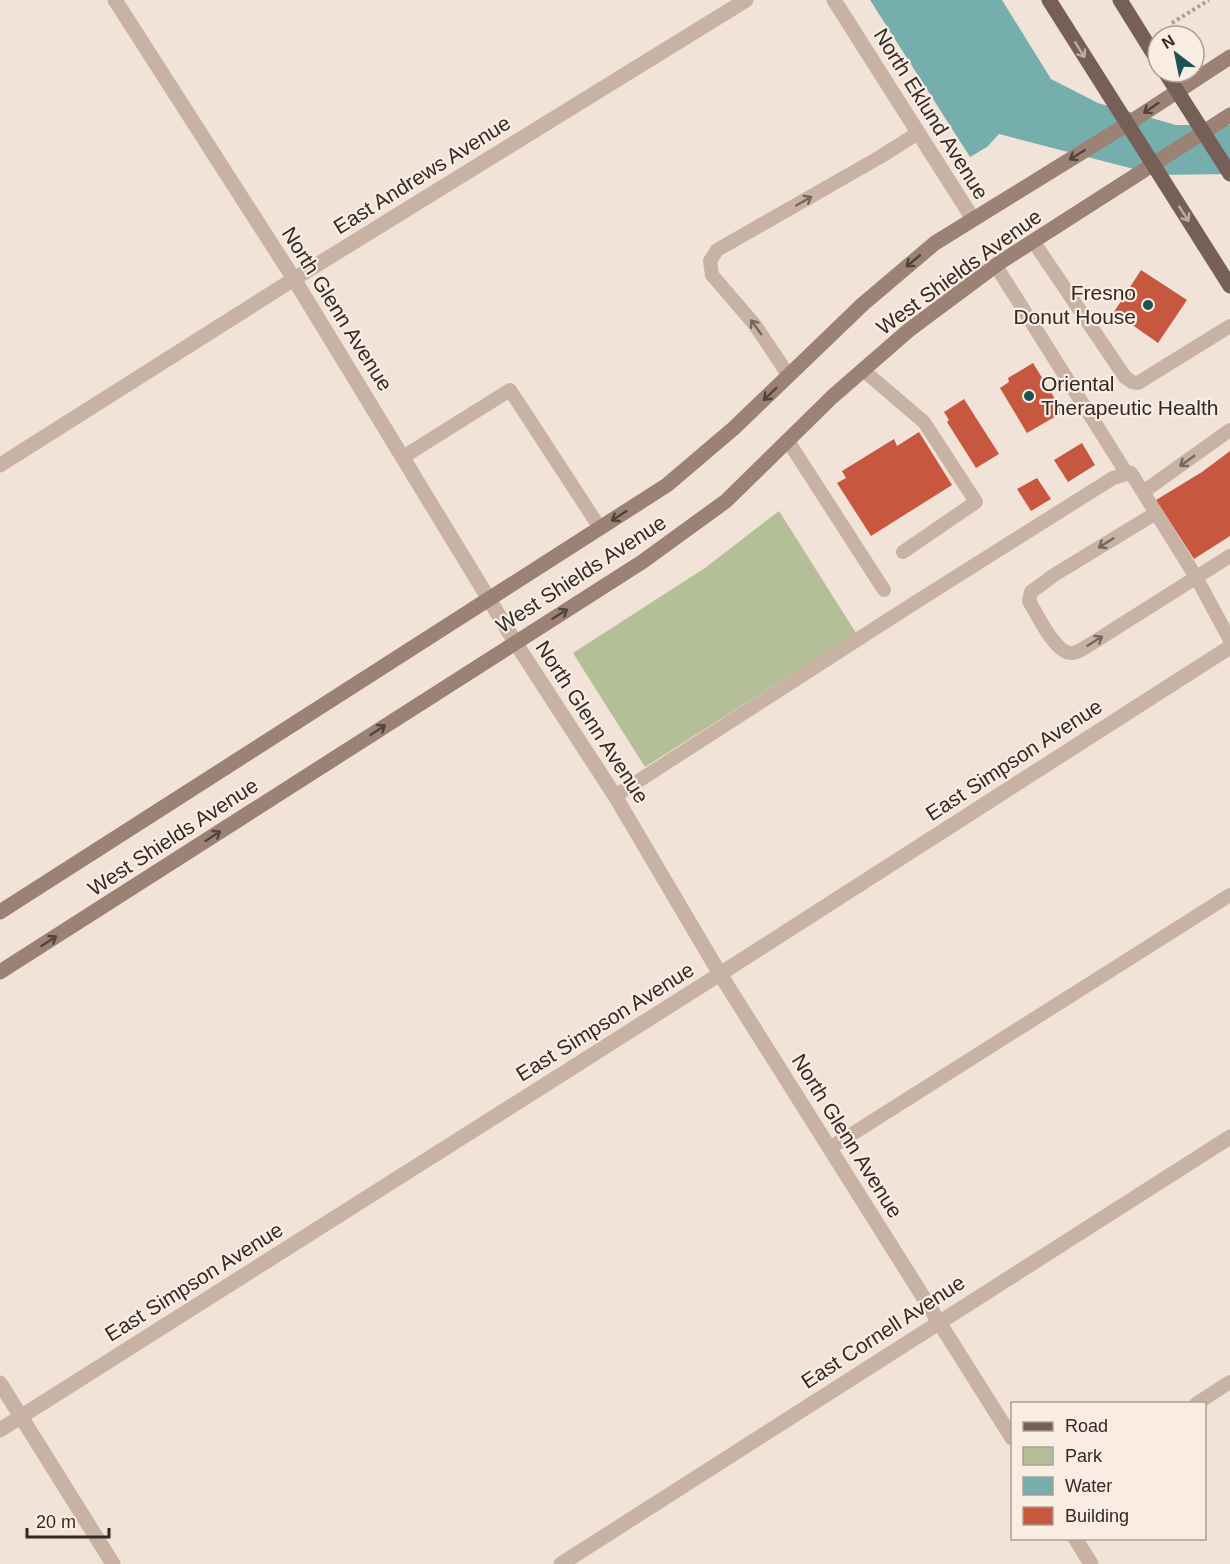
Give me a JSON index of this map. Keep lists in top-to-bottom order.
{
  "streets": {
    "main road": ["West Shields Avenue"],
    "street": [
      "North Eklund Avenue",
      "East Andrews Avenue",
      "North Glenn Avenue",
      "East Simpson Avenue",
      "East Cornell Avenue"
    ]
  },
  "crossings": [
    ["North Eklund Avenue", "West Shields Avenue"],
    ["East Andrews Avenue", "North Glenn Avenue"],
    ["West Shields Avenue", "North Glenn Avenue"],
    ["North Glenn Avenue", "East Simpson Avenue"],
    ["North Glenn Avenue", "East Cornell Avenue"]
  ],
  "places": ["Fresno Donut House", "Oriental Therapeutic Health"],
  "legend": [
    "Road",
    "Park",
    "Water",
    "Building"
  ],
  "scale_bar": "20 m",
  "north": "top left"
}
